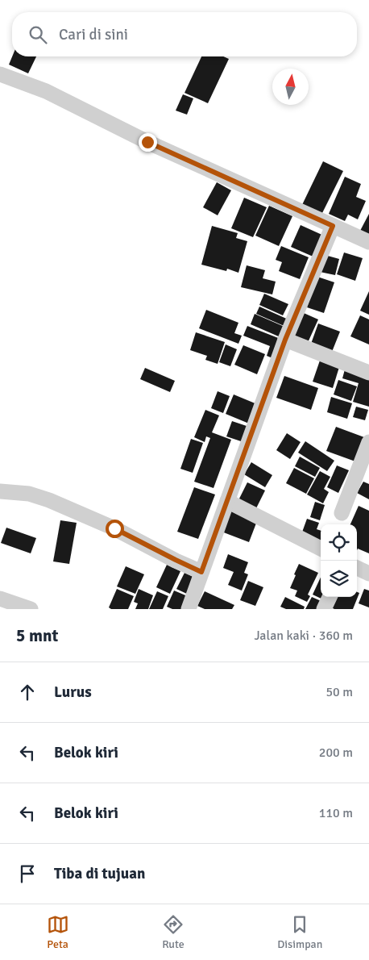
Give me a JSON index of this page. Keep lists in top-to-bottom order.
{
  "north": "top",
  "page": {
    "search": "Cari di sini",
    "heading": ["5 mnt", "Jalan kaki · 360 m"],
    "list": [
      ["Lurus", "50 m"],
      ["Belok kiri", "200 m"],
      ["Belok kiri", "110 m"],
      "Tiba di tujuan"
    ],
    "nav": ["Peta", "Rute", "Disimpan"]
  }
}
